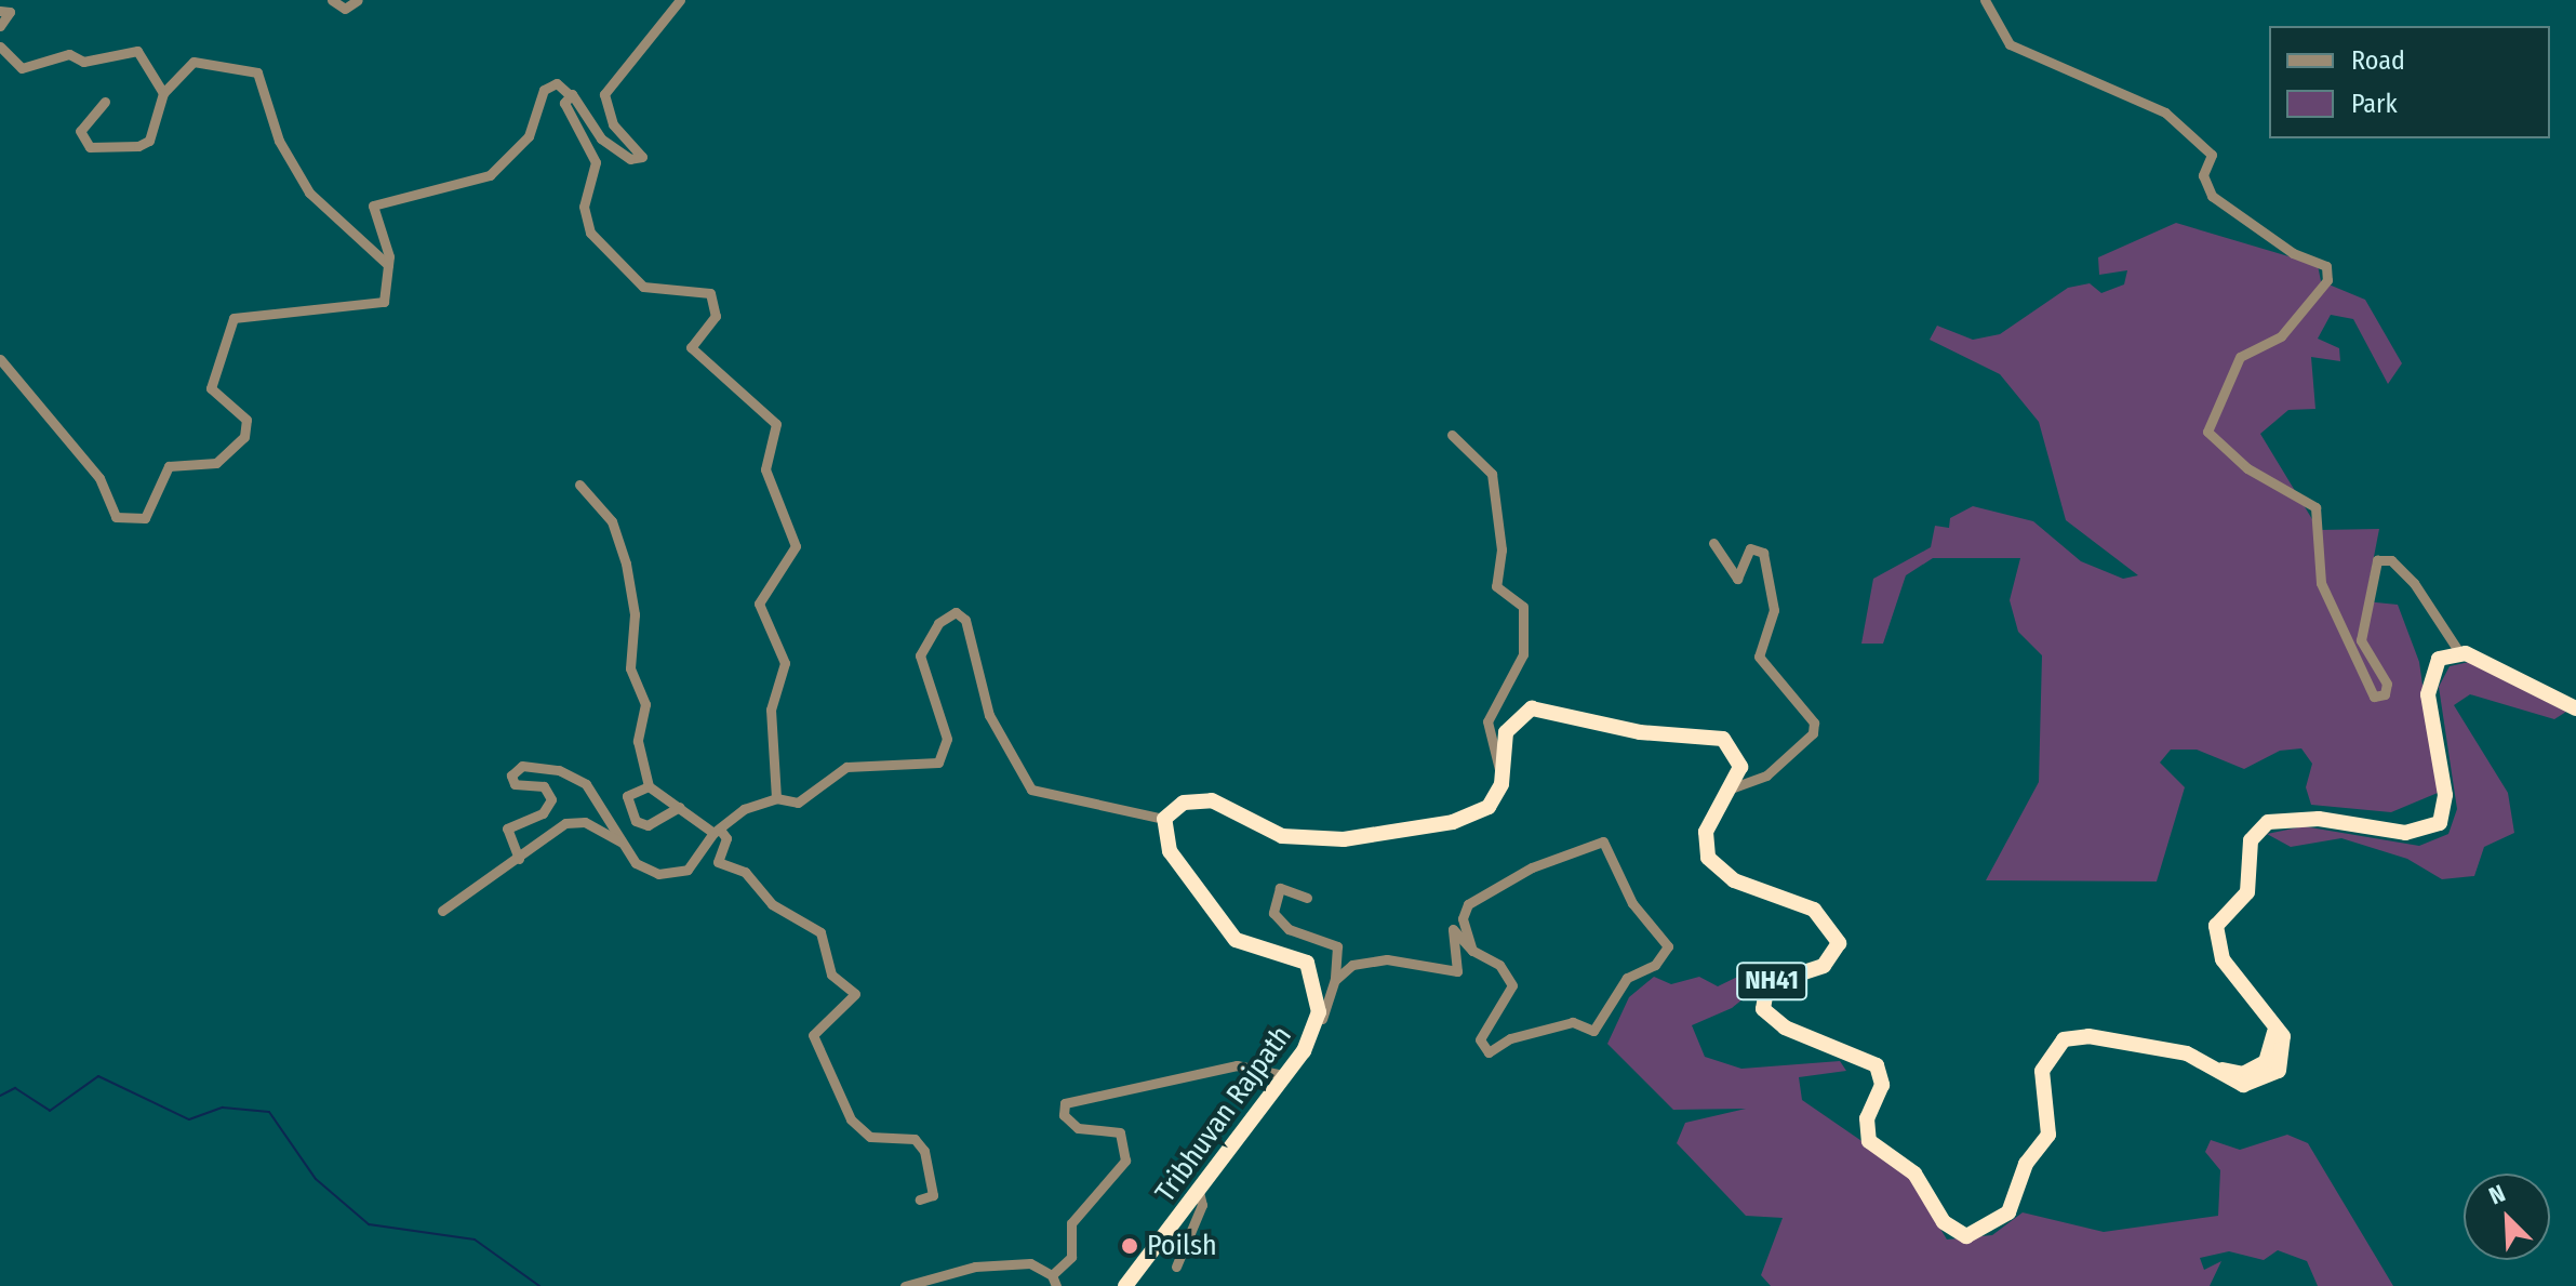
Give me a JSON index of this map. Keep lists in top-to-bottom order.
{
  "streets": {
    "highway": ["NH41", "Tribhuvan Rajpath"]
  },
  "places": ["Poilsh"],
  "legend": ["Road", "Park"],
  "north": "top left"
}
